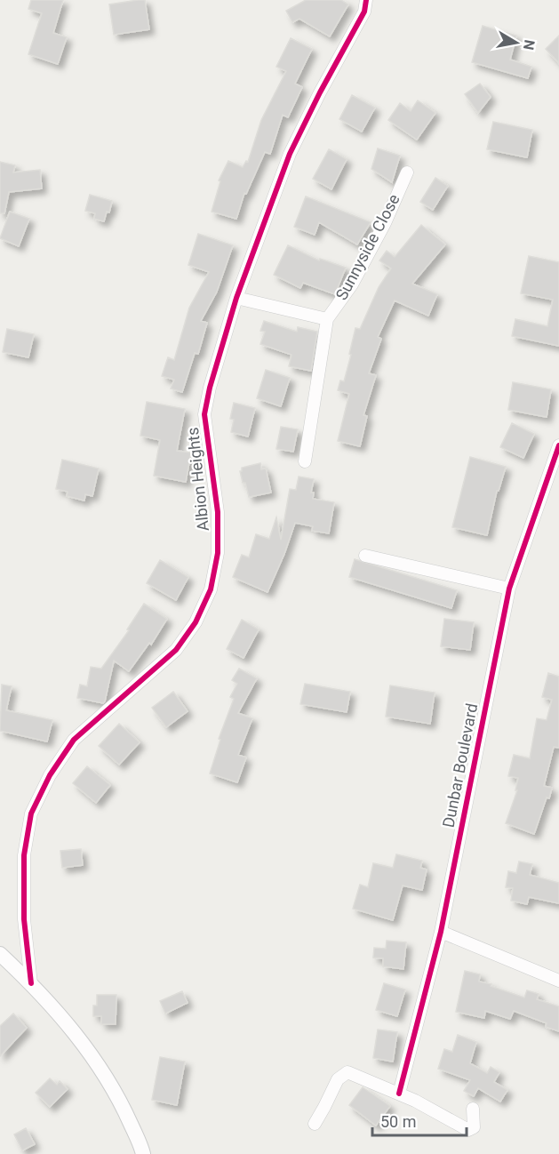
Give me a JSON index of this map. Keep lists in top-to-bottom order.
{
  "streets": {
    "street": ["Sunnyside Close", "Albion Heights", "Dunbar Boulevard"]
  },
  "scale_bar": "50 m",
  "north": "right"
}
